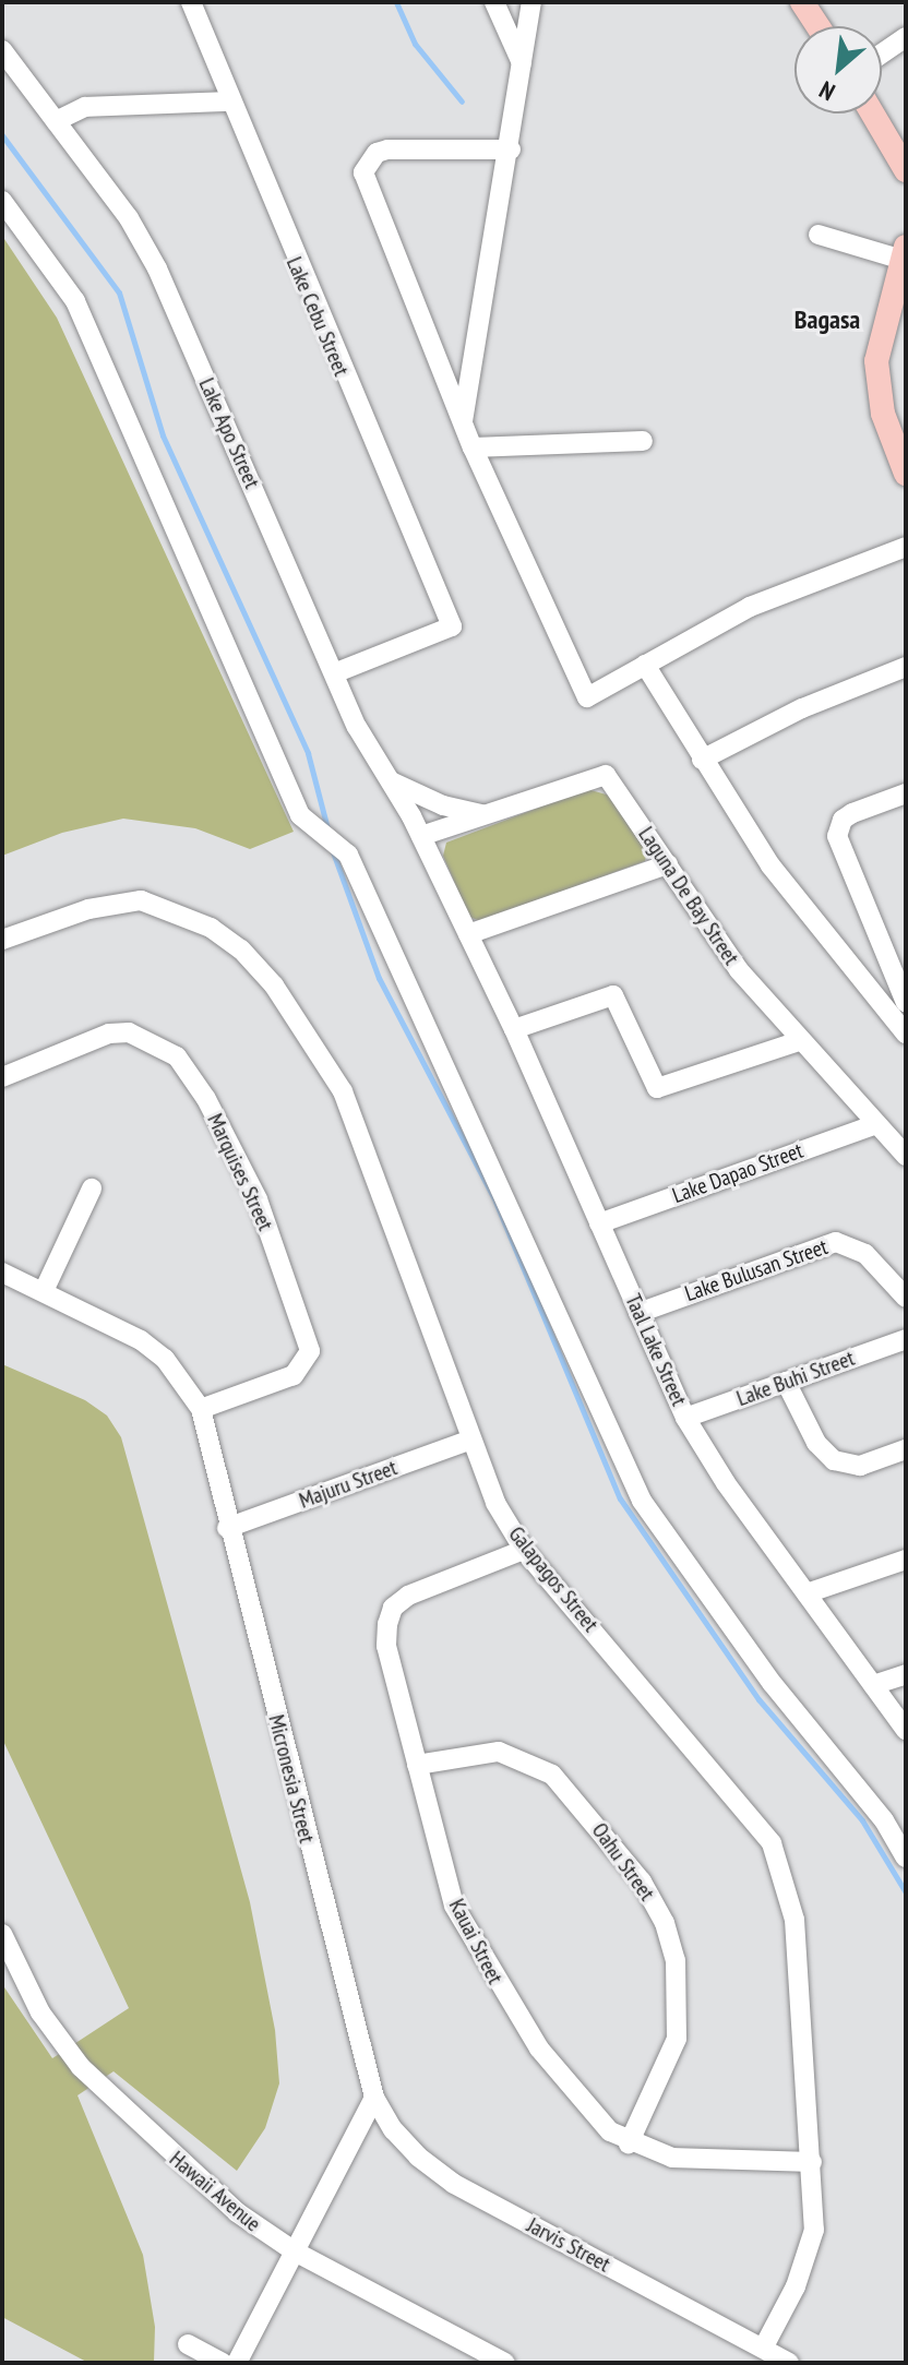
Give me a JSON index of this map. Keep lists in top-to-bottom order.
{
  "streets": {
    "street": [
      "Lake Cebu Street",
      "Lake Apo Street",
      "Laguna De Bay Street",
      "Marquises Street",
      "Lake Dapao Street",
      "Lake Bulusan Street",
      "Taal Lake Street",
      "Lake Buhi Street",
      "Majuru Street",
      "Galapagos Street",
      "Micronesia Street",
      "Oahu Street",
      "Kauai Street",
      "Hawaii Avenue",
      "Jarvis Street"
    ]
  },
  "crossings": [
    ["Lake Cebu Street", "Lake Apo Street"],
    ["Lake Apo Street", "Laguna De Bay Street"],
    ["Lake Apo Street", "Taal Lake Street"],
    ["Laguna De Bay Street", "Lake Dapao Street"],
    ["Laguna De Bay Street", "Taal Lake Street"],
    ["Marquises Street", "Micronesia Street"],
    ["Lake Dapao Street", "Taal Lake Street"],
    ["Lake Bulusan Street", "Taal Lake Street"],
    ["Taal Lake Street", "Lake Buhi Street"],
    ["Majuru Street", "Galapagos Street"],
    ["Majuru Street", "Micronesia Street"],
    ["Galapagos Street", "Kauai Street"],
    ["Galapagos Street", "Jarvis Street"],
    ["Micronesia Street", "Jarvis Street"],
    ["Oahu Street", "Kauai Street"]
  ],
  "districts": ["Bagasa"],
  "north": "bottom left"
}
